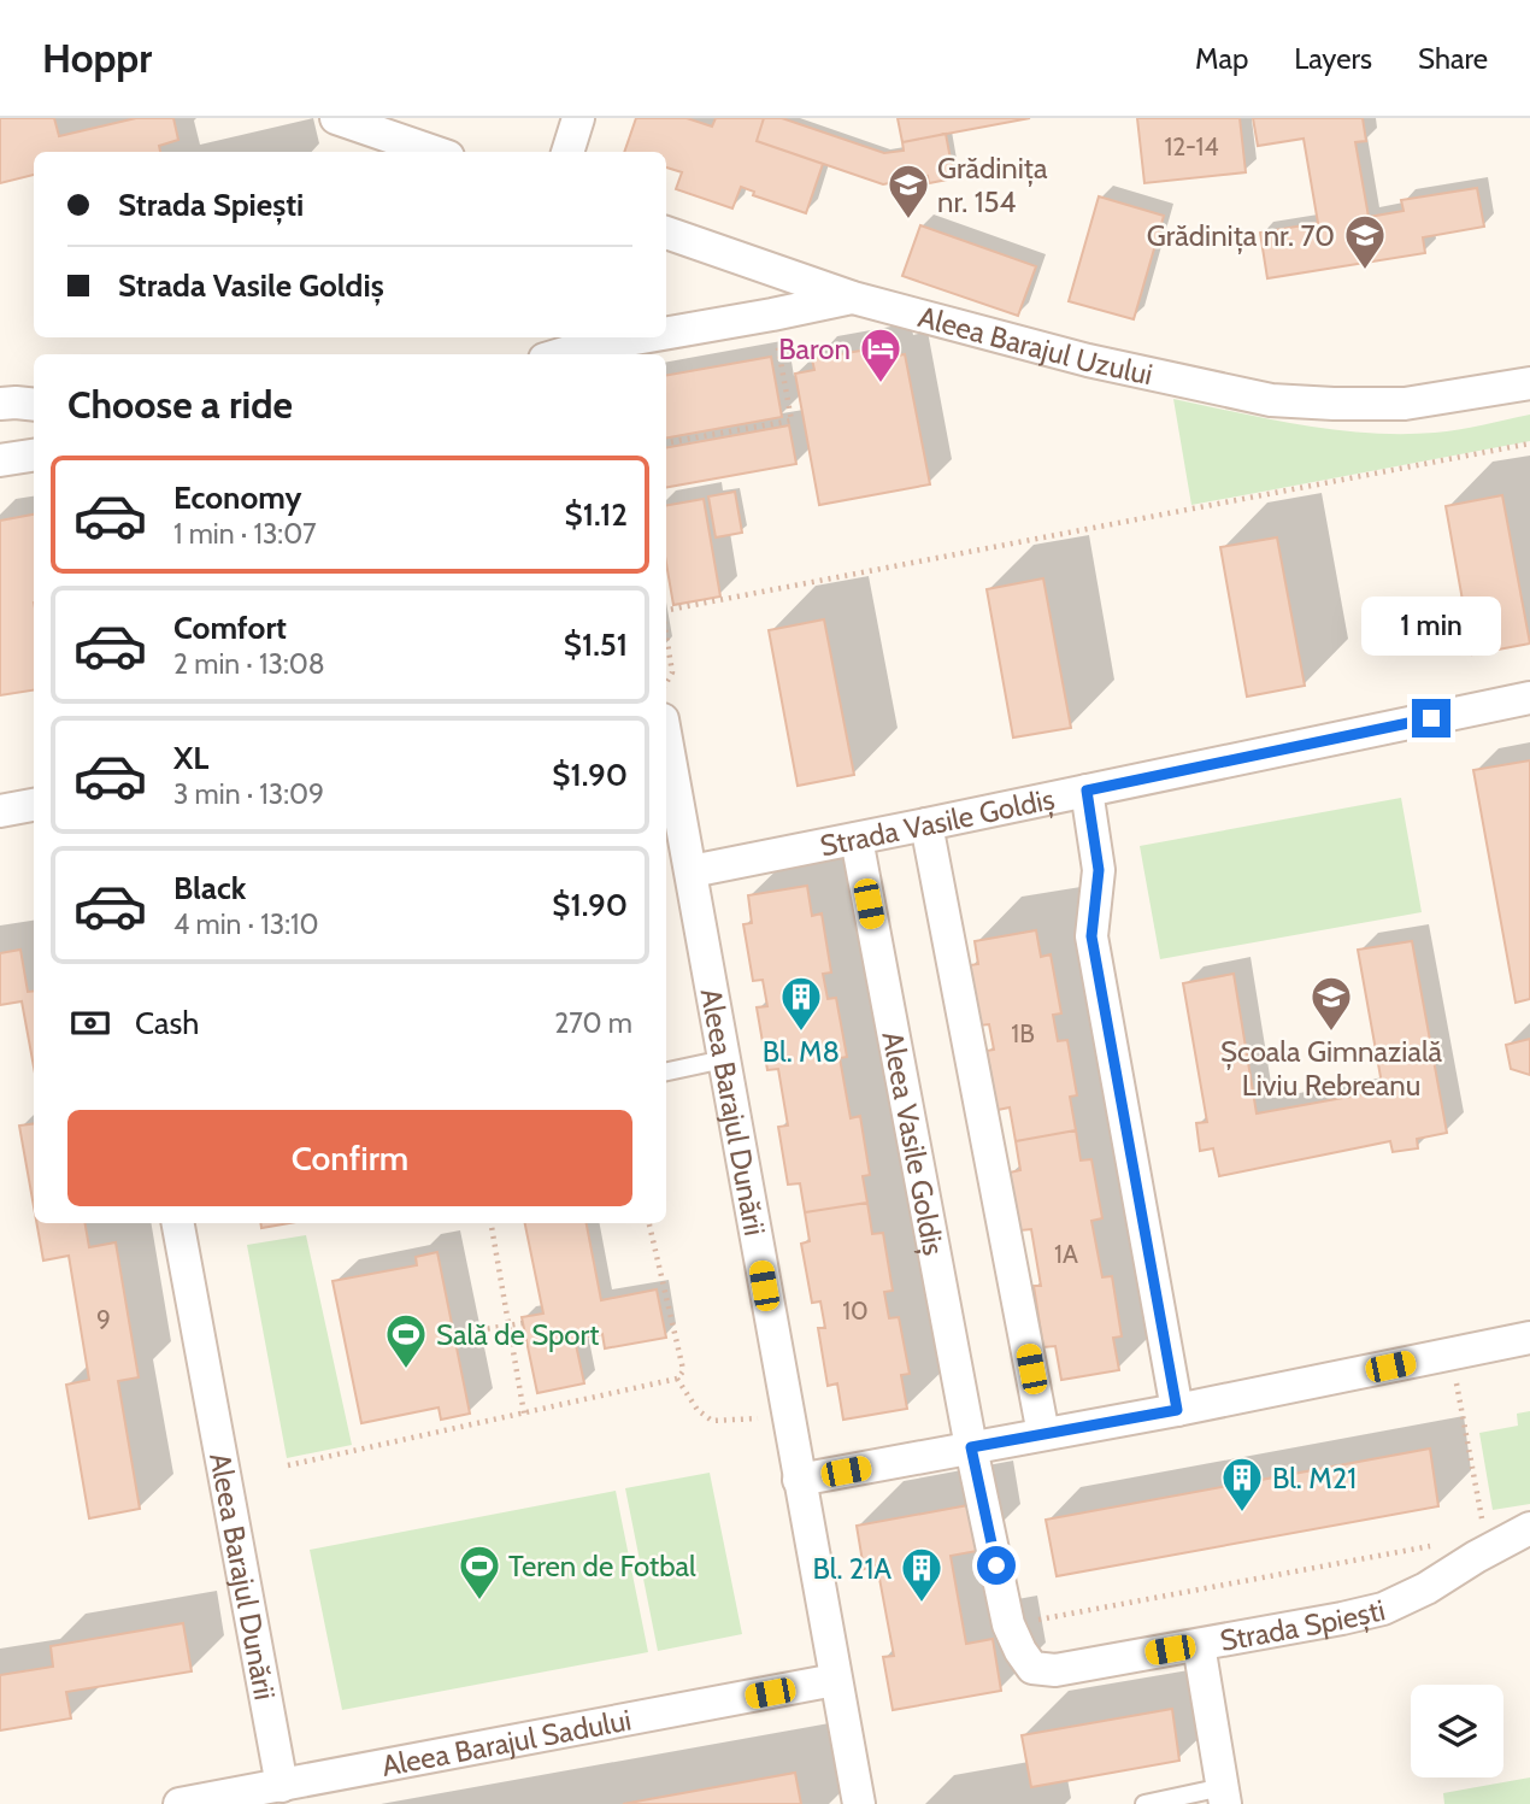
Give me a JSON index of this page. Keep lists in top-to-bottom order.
{
  "streets": {
    "street": [
      "Aleea Barajul Uzului",
      "Strada Vasile Goldiș",
      "Aleea Barajul Dunării",
      "Aleea Vasile Goldiș",
      "Strada Spiești",
      "Aleea Barajul Sadului"
    ]
  },
  "crossings": [
    ["Strada Vasile Goldiș", "Aleea Barajul Dunării"],
    ["Strada Vasile Goldiș", "Aleea Vasile Goldiș"],
    ["Aleea Barajul Dunării", "Aleea Barajul Sadului"],
    ["Aleea Vasile Goldiș", "Strada Spiești"]
  ],
  "places": {
    "school or university": ["Grădinița nr. 154", "Grădinița nr. 70", "Școala Gimnazială Liviu Rebreanu"],
    "hotel": ["Baron"],
    "building": ["Bl. M8", "Bl. M21", "Bl. 21A"],
    "sports": ["Sală de Sport", "Teren de Fotbal"]
  },
  "house_numbers": [
    "12-14",
    "1B",
    "1A",
    "10",
    "9"
  ],
  "page": {
    "header": "Hoppr",
    "nav": ["Map", "Layers", "Share"],
    "banner": ["Strada Spiești", "Strada Vasile Goldiș"],
    "heading": "Choose a ride",
    "list": [
      {
        "name": "Economy",
        "note": "1 min · 13:07",
        "value": "$1.12"
      },
      {
        "name": "Comfort",
        "note": "2 min · 13:08",
        "value": "$1.51"
      },
      {
        "name": "XL",
        "note": "3 min · 13:09",
        "value": "$1.90"
      },
      {
        "name": "Black",
        "note": "4 min · 13:10",
        "value": "$1.90"
      }
    ],
    "bubble": "1 min",
    "pay": ["Cash", "270 m"],
    "buttons": "Confirm"
  }
}
